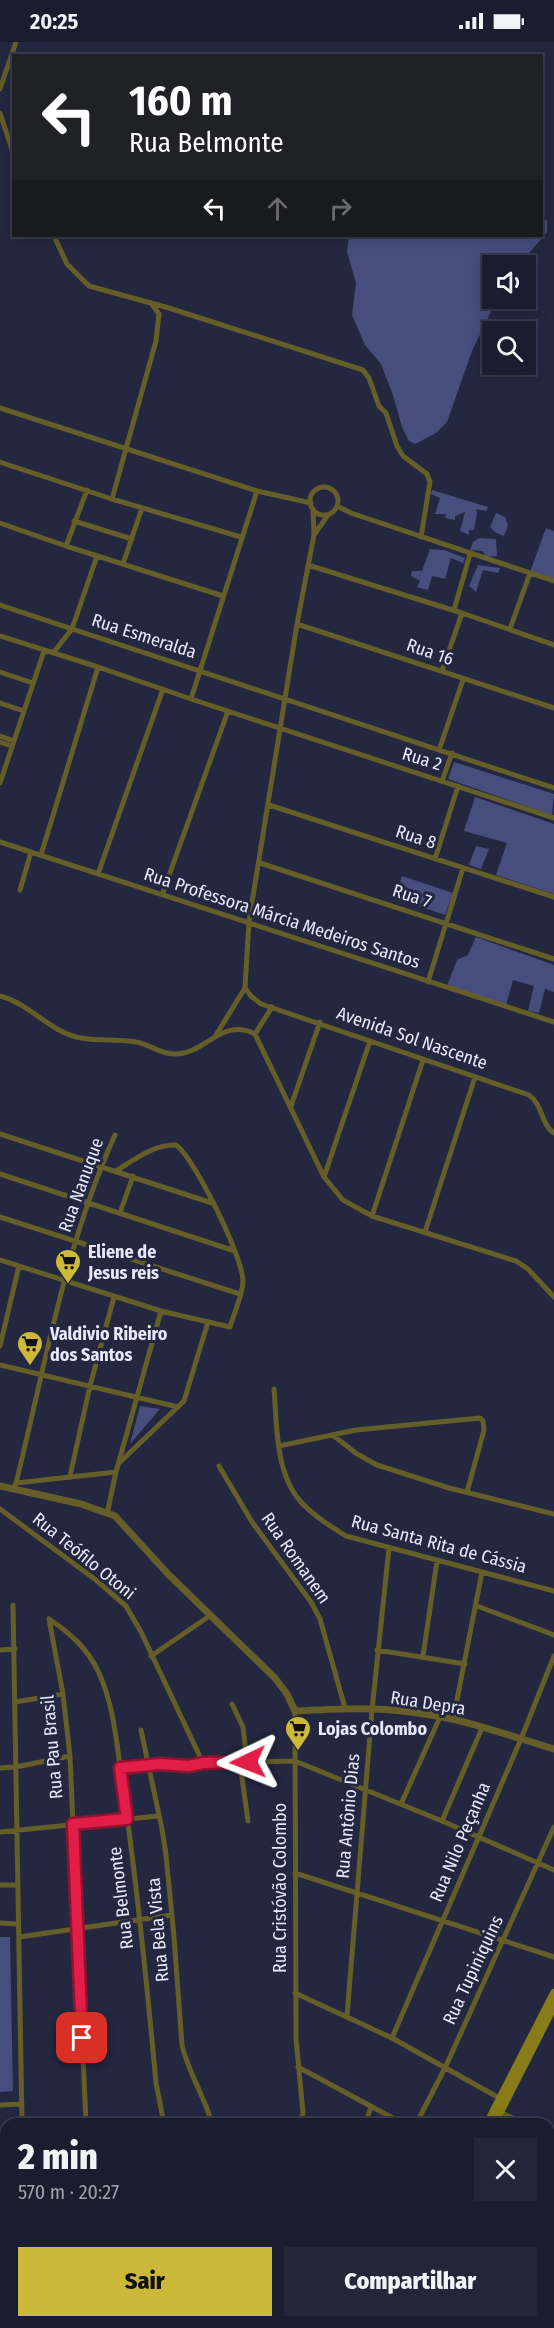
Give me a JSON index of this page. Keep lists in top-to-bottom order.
{
  "streets": {
    "street": [
      "Rua Esmeralda",
      "Rua 16",
      "Rua 2",
      "Rua 8",
      "Rua 7",
      "Rua Professora Márcia Medeiros Santos",
      "Avenida Sol Nascente",
      "Rua Nanuque",
      "Rua Santa Rita de Cássia",
      "Rua Teófilo Otoni",
      "Rua Romanem",
      "Rua Depra",
      "Rua Pau Brasil",
      "Rua Antônio Dias",
      "Rua Nilo Peçanha",
      "Rua Cristóvão Colombo",
      "Rua Belmonte",
      "Rua Bela Vista",
      "Rua Tupiniquins"
    ]
  },
  "crossings": [
    ["Rua Nanuque", "Rua Cristóvão Colombo"],
    ["Rua Santa Rita de Cássia", "Rua Antônio Dias"],
    ["Rua Romanem", "Rua Depra"],
    ["Rua Depra", "Rua Antônio Dias"],
    ["Rua Depra", "Rua Nilo Peçanha"],
    ["Rua Depra", "Rua Cristóvão Colombo"],
    ["Rua Pau Brasil", "Rua Belmonte"]
  ],
  "places": {
    "supermarket": ["Eliene de Jesus reis", "Valdivio Ribeiro dos Santos", "Lojas Colombo"]
  },
  "page": {
    "status": "20:25",
    "turn": ["160 m", "Rua Belmonte"],
    "heading": ["2 min", "570 m · 20:27"],
    "buttons": ["Sair", "Compartilhar"]
  }
}
